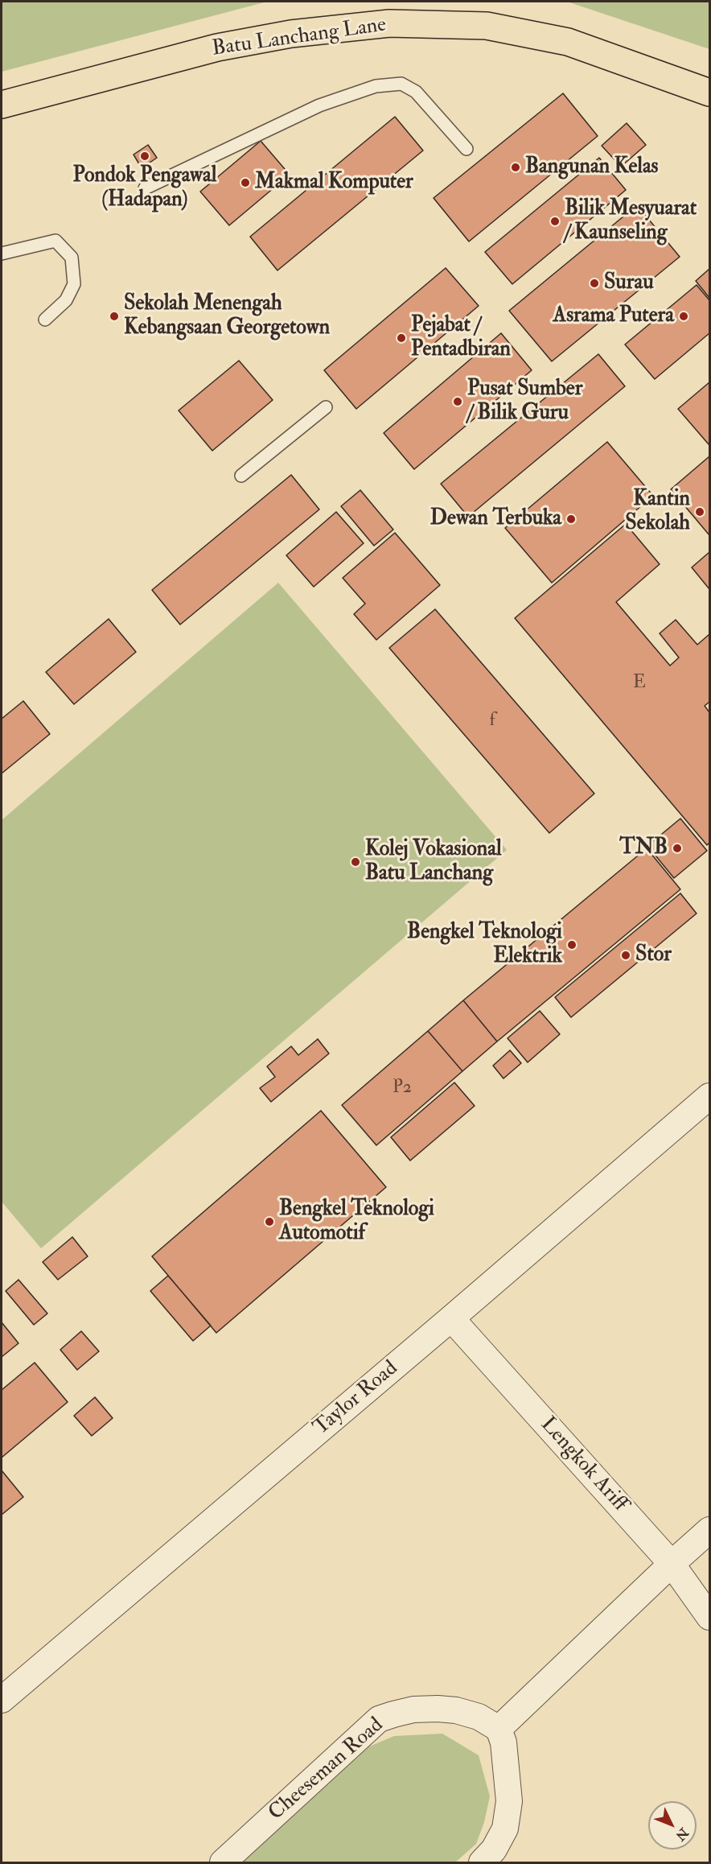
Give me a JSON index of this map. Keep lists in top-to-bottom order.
{
  "streets": {
    "main road": ["Batu Lanchang Lane"],
    "street": ["Taylor Road", "Lengkok Ariff", "Cheeseman Road"]
  },
  "crossings": [
    ["Taylor Road", "Lengkok Ariff"]
  ],
  "places": [
    "Pondok Pengawal (Hadapan)",
    "Bangunan Kelas",
    "Makmal Komputer",
    "Bilik Mesyuarat / Kaunseling",
    "Surau",
    "Sekolah Menengah Kebangsaan Georgetown",
    "Asrama Putera",
    "Pejabat / Pentadbiran",
    "Pusat Sumber / Bilik Guru",
    "Kantin Sekolah",
    "Dewan Terbuka",
    "TNB",
    "Kolej Vokasional Batu Lanchang",
    "Bengkel Teknologi Elektrik",
    "Stor",
    "Bengkel Teknologi Automotif"
  ],
  "house_numbers": ["E", "f", "P2"],
  "north": "bottom right"
}
